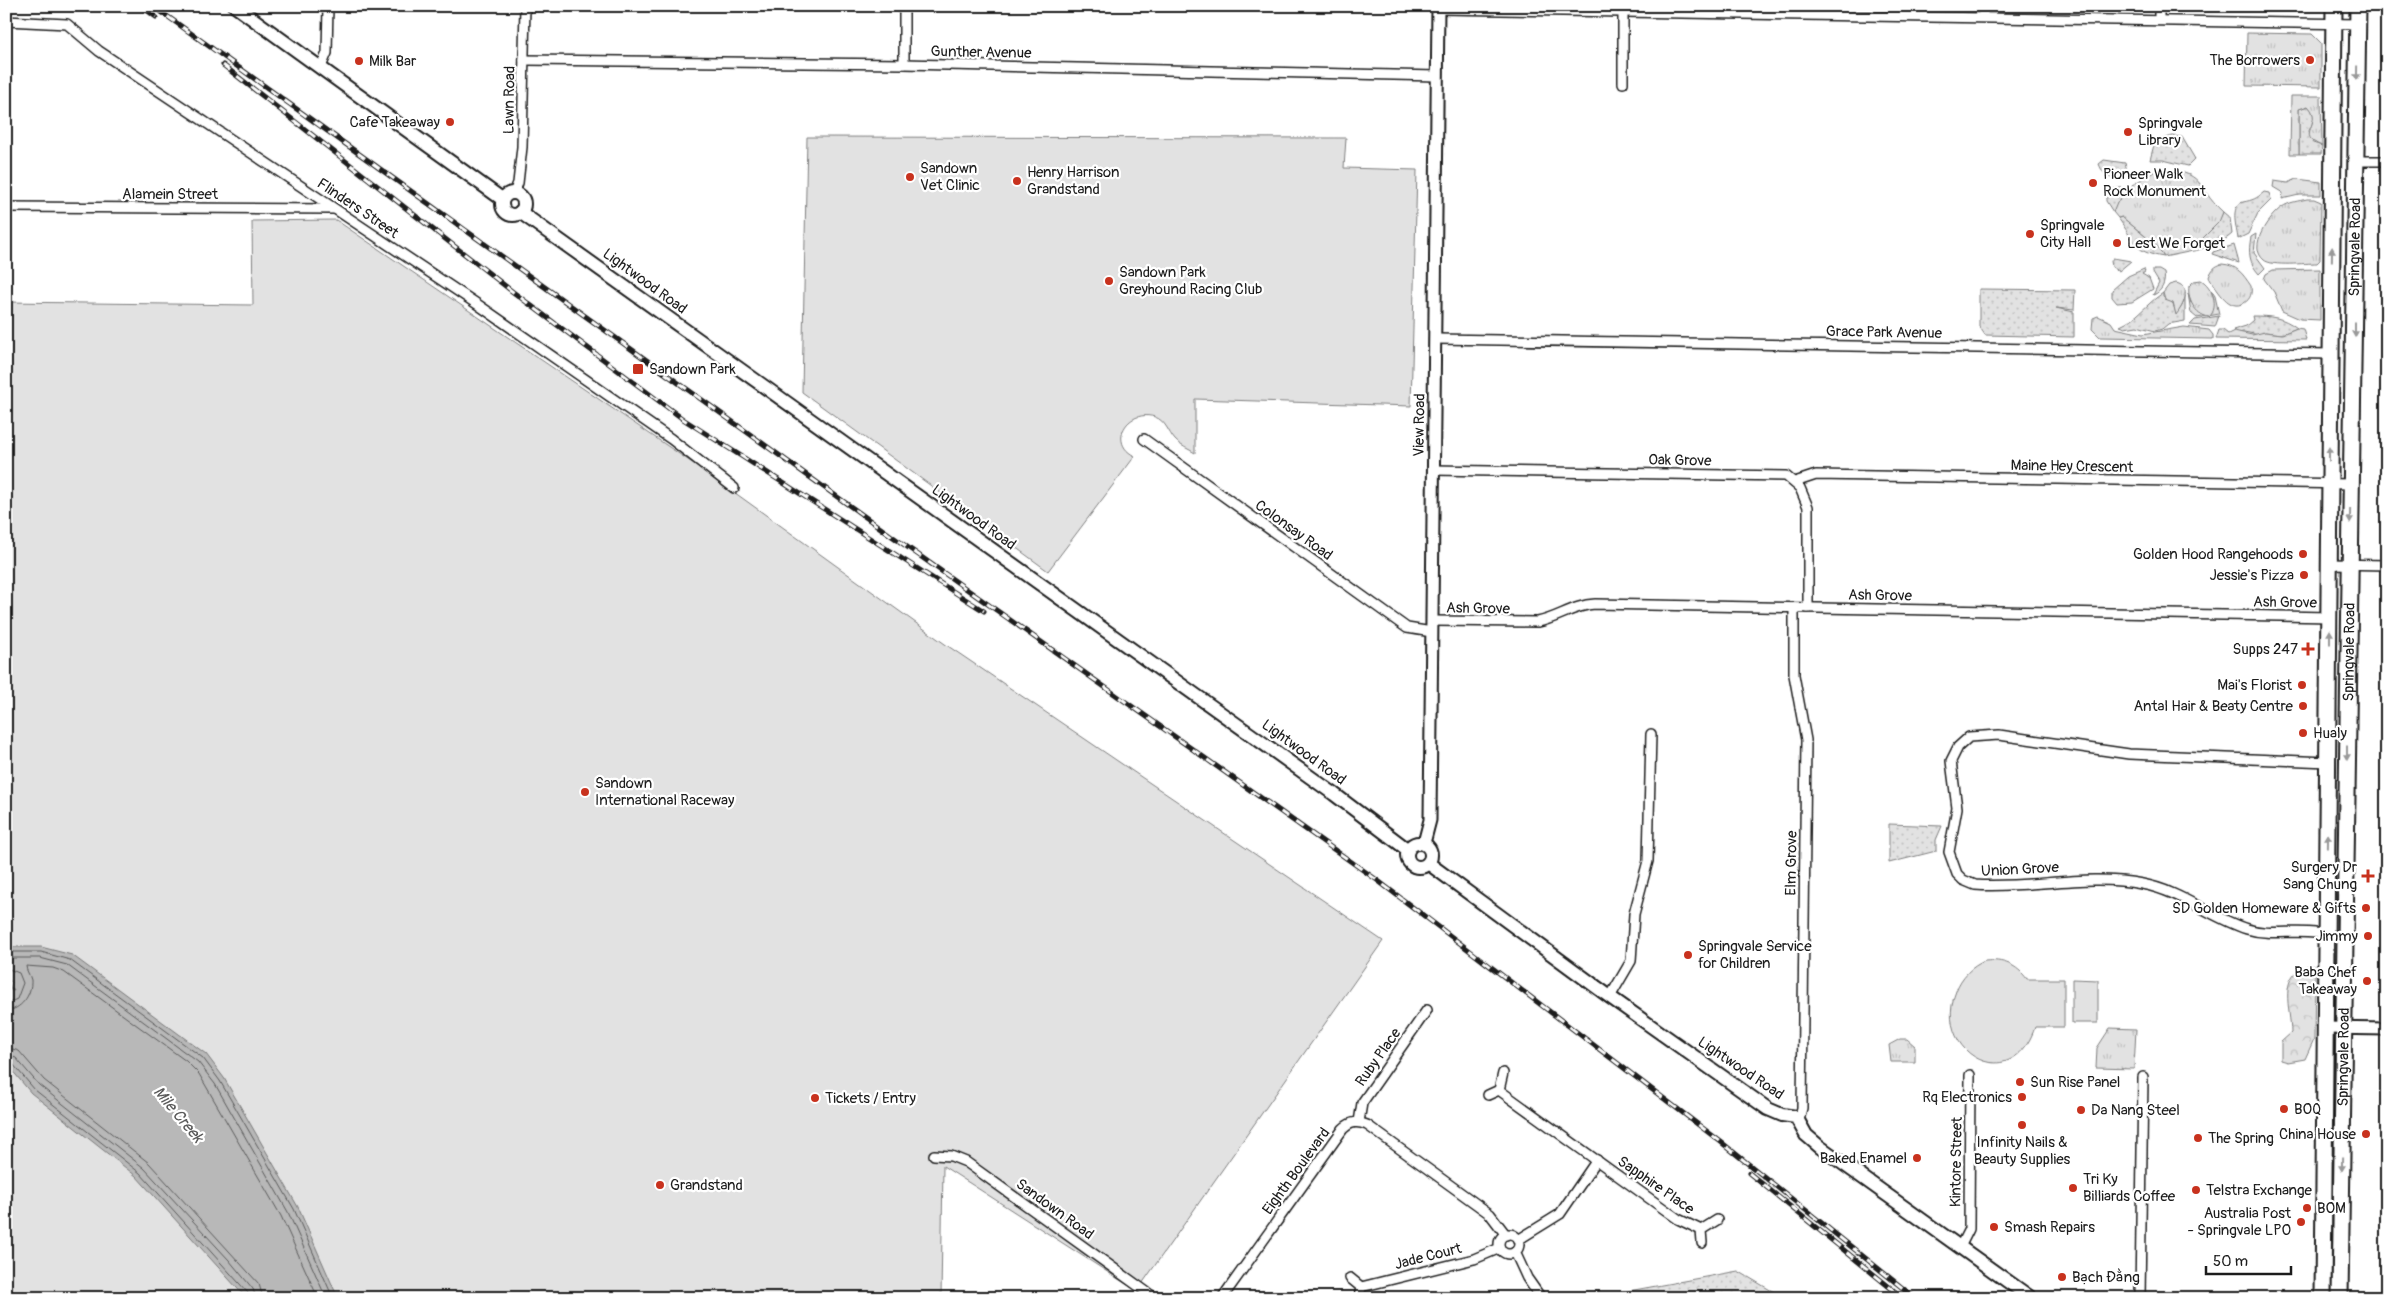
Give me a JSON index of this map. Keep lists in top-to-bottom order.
{
  "streets": {
    "highway": ["Springvale Road"],
    "main road": ["Lightwood Road"],
    "street": [
      "Gunther Avenue",
      "Lawn Road",
      "Alamein Street",
      "Flinders Street",
      "Grace Park Avenue",
      "View Road",
      "Oak Grove",
      "Maine Hey Crescent",
      "Colonsay Road",
      "Ash Grove",
      "Elm Grove",
      "Union Grove",
      "Ruby Place",
      "Kintore Street",
      "Eighth Boulevard",
      "Sapphire Place",
      "Sandown Road",
      "Jade Court"
    ]
  },
  "crossings": [
    ["Gunther Avenue", "Lawn Road"],
    ["Gunther Avenue", "View Road"],
    ["Lawn Road", "Lightwood Road"],
    ["Alamein Street", "Flinders Street"],
    ["Springvale Road", "Grace Park Avenue"],
    ["Springvale Road", "Maine Hey Crescent"],
    ["Springvale Road", "Ash Grove"],
    ["Springvale Road", "Union Grove"],
    ["Lightwood Road", "View Road"],
    ["Lightwood Road", "Elm Grove"],
    ["Grace Park Avenue", "View Road"],
    ["View Road", "Oak Grove"],
    ["View Road", "Colonsay Road"],
    ["View Road", "Ash Grove"],
    ["Oak Grove", "Maine Hey Crescent"],
    ["Colonsay Road", "Ash Grove"],
    ["Ash Grove", "Elm Grove"],
    ["Ruby Place", "Eighth Boulevard"],
    ["Sapphire Place", "Jade Court"]
  ],
  "water": ["Mile Creek"],
  "places": {
    "other": [
      "The Borrowers",
      "Milk Bar",
      "Cafe Takeaway",
      "Springvale Library",
      "Sandown Vet Clinic",
      "Henry Harrison Grandstand",
      "Pioneer Walk Rock Monument",
      "Springvale City Hall",
      "Lest We Forget",
      "Sandown Park Greyhound Racing Club",
      "Golden Hood Rangehoods",
      "Jessie's Pizza",
      "Mai's Florist",
      "Antal Hair & Beaty Centre",
      "Hualy",
      "Sandown International Raceway",
      "SD Golden Homeware & Gifts",
      "Jimmy",
      "Springvale Service for Children",
      "Baba Chef Takeaway",
      "Sun Rise Panel",
      "Rq Electronics",
      "Tickets / Entry",
      "BOQ",
      "Da Nang Steel",
      "Infinity Nails & Beauty Supplies",
      "China House",
      "The Spring",
      "Baked Enamel",
      "Grandstand",
      "Tri Ky Billiards Coffee",
      "Telstra Exchange",
      "BOM",
      "Australia Post - Springvale LPO",
      "Smash Repairs",
      "Bạch Đằng"
    ],
    "transit": ["Sandown Park"],
    "health": ["Supps 247", "Surgery Dr Sang Chung"]
  },
  "scale_bar": "50 m"
}
